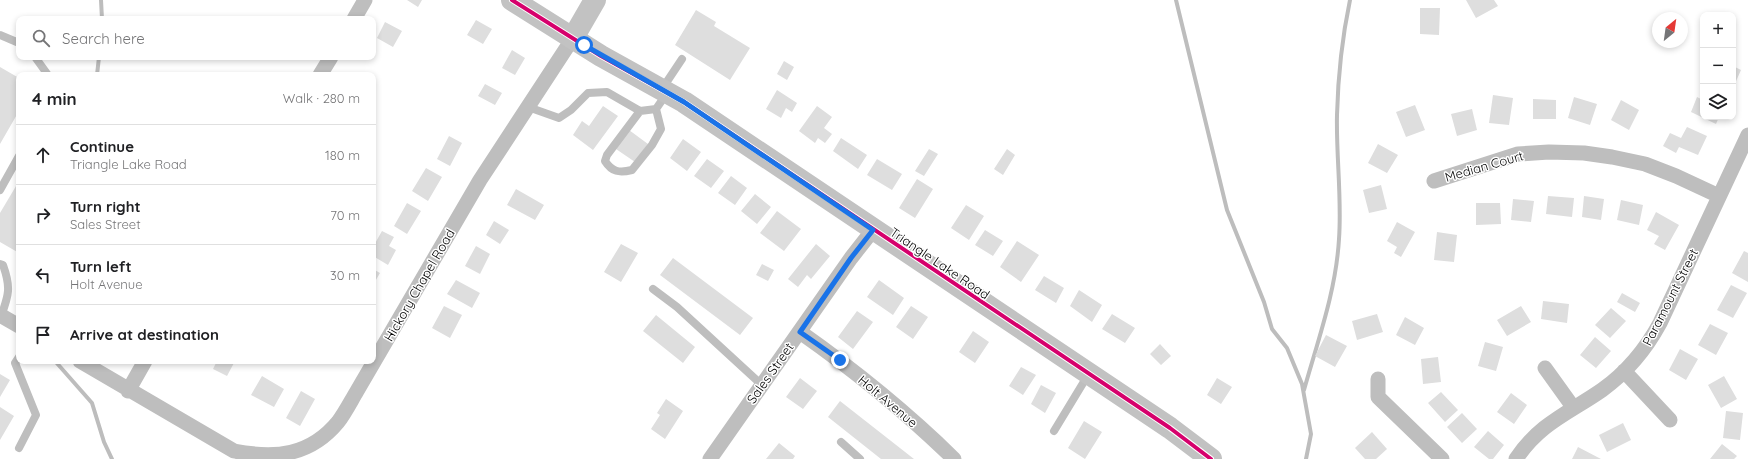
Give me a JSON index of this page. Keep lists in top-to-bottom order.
{
  "streets": {
    "street": [
      "Median Court",
      "Triangle Lake Road",
      "Hickory Chapel Road",
      "Paramount Street",
      "Sales Street",
      "Holt Avenue"
    ]
  },
  "crossings": [
    ["Median Court", "Paramount Street"],
    ["Triangle Lake Road", "Hickory Chapel Road"],
    ["Triangle Lake Road", "Sales Street"],
    ["Sales Street", "Holt Avenue"]
  ],
  "north": "top right",
  "page": {
    "map_buttons": ["+", "−"],
    "search": "Search here",
    "heading": ["4 min", "Walk · 280 m"],
    "list": [
      ["Continue", "Triangle Lake Road", "180 m"],
      ["Turn right", "Sales Street", "70 m"],
      ["Turn left", "Holt Avenue", "30 m"],
      "Arrive at destination"
    ]
  }
}
